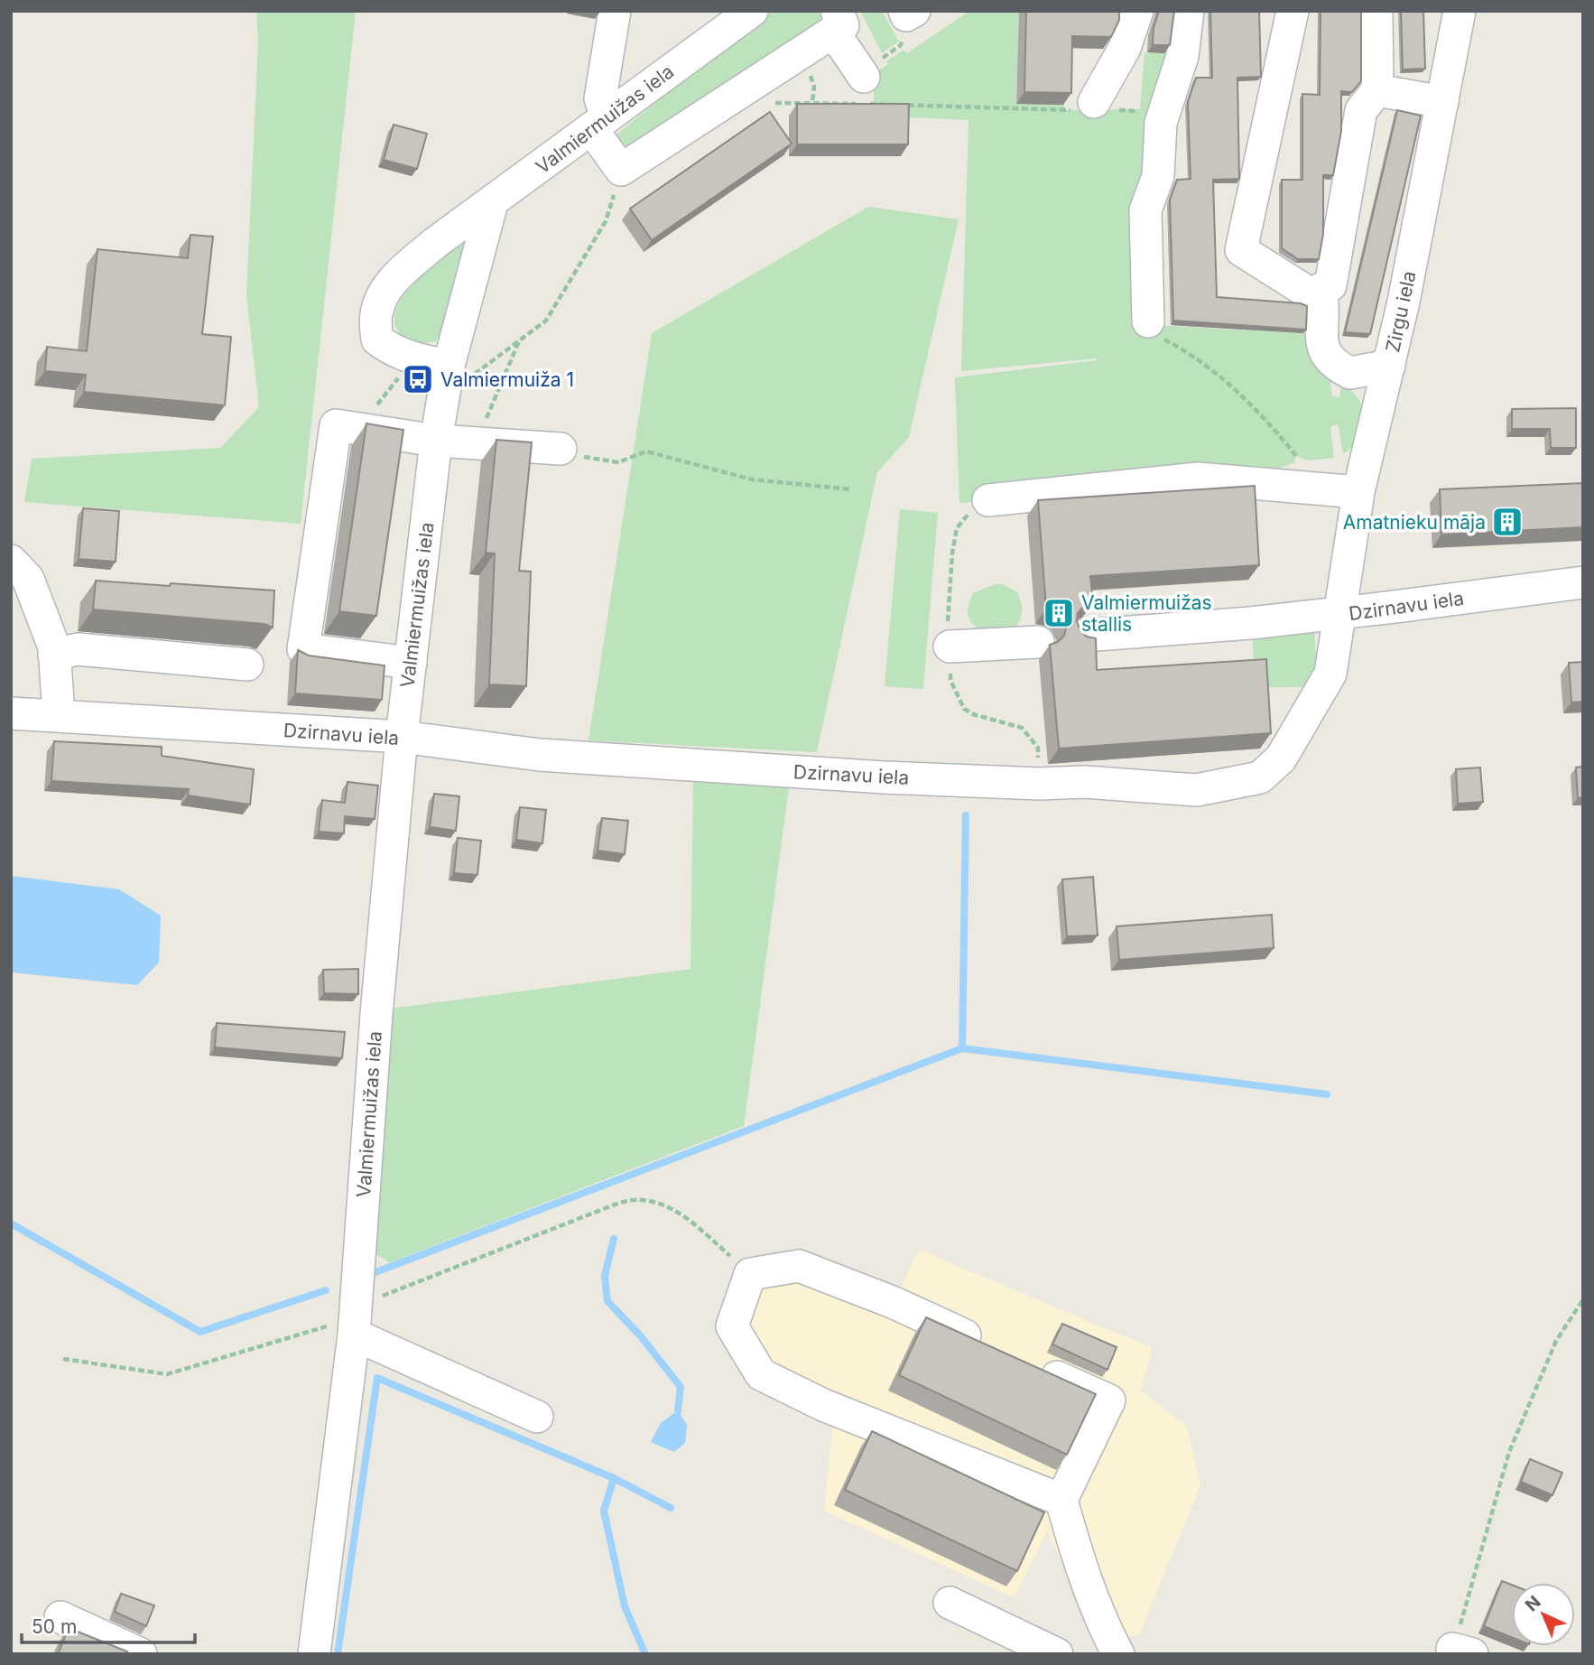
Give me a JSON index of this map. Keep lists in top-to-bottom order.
{
  "streets": {
    "street": ["Valmiermuižas iela", "Zirgu iela", "Dzirnavu iela"]
  },
  "crossings": [
    ["Valmiermuižas iela", "Dzirnavu iela"],
    ["Zirgu iela", "Dzirnavu iela"]
  ],
  "places": {
    "bus stop": ["Valmiermuiža 1"],
    "building": ["Amatnieku māja", "Valmiermuižas stallis"]
  },
  "scale_bar": "50 m",
  "north": "top left"
}
